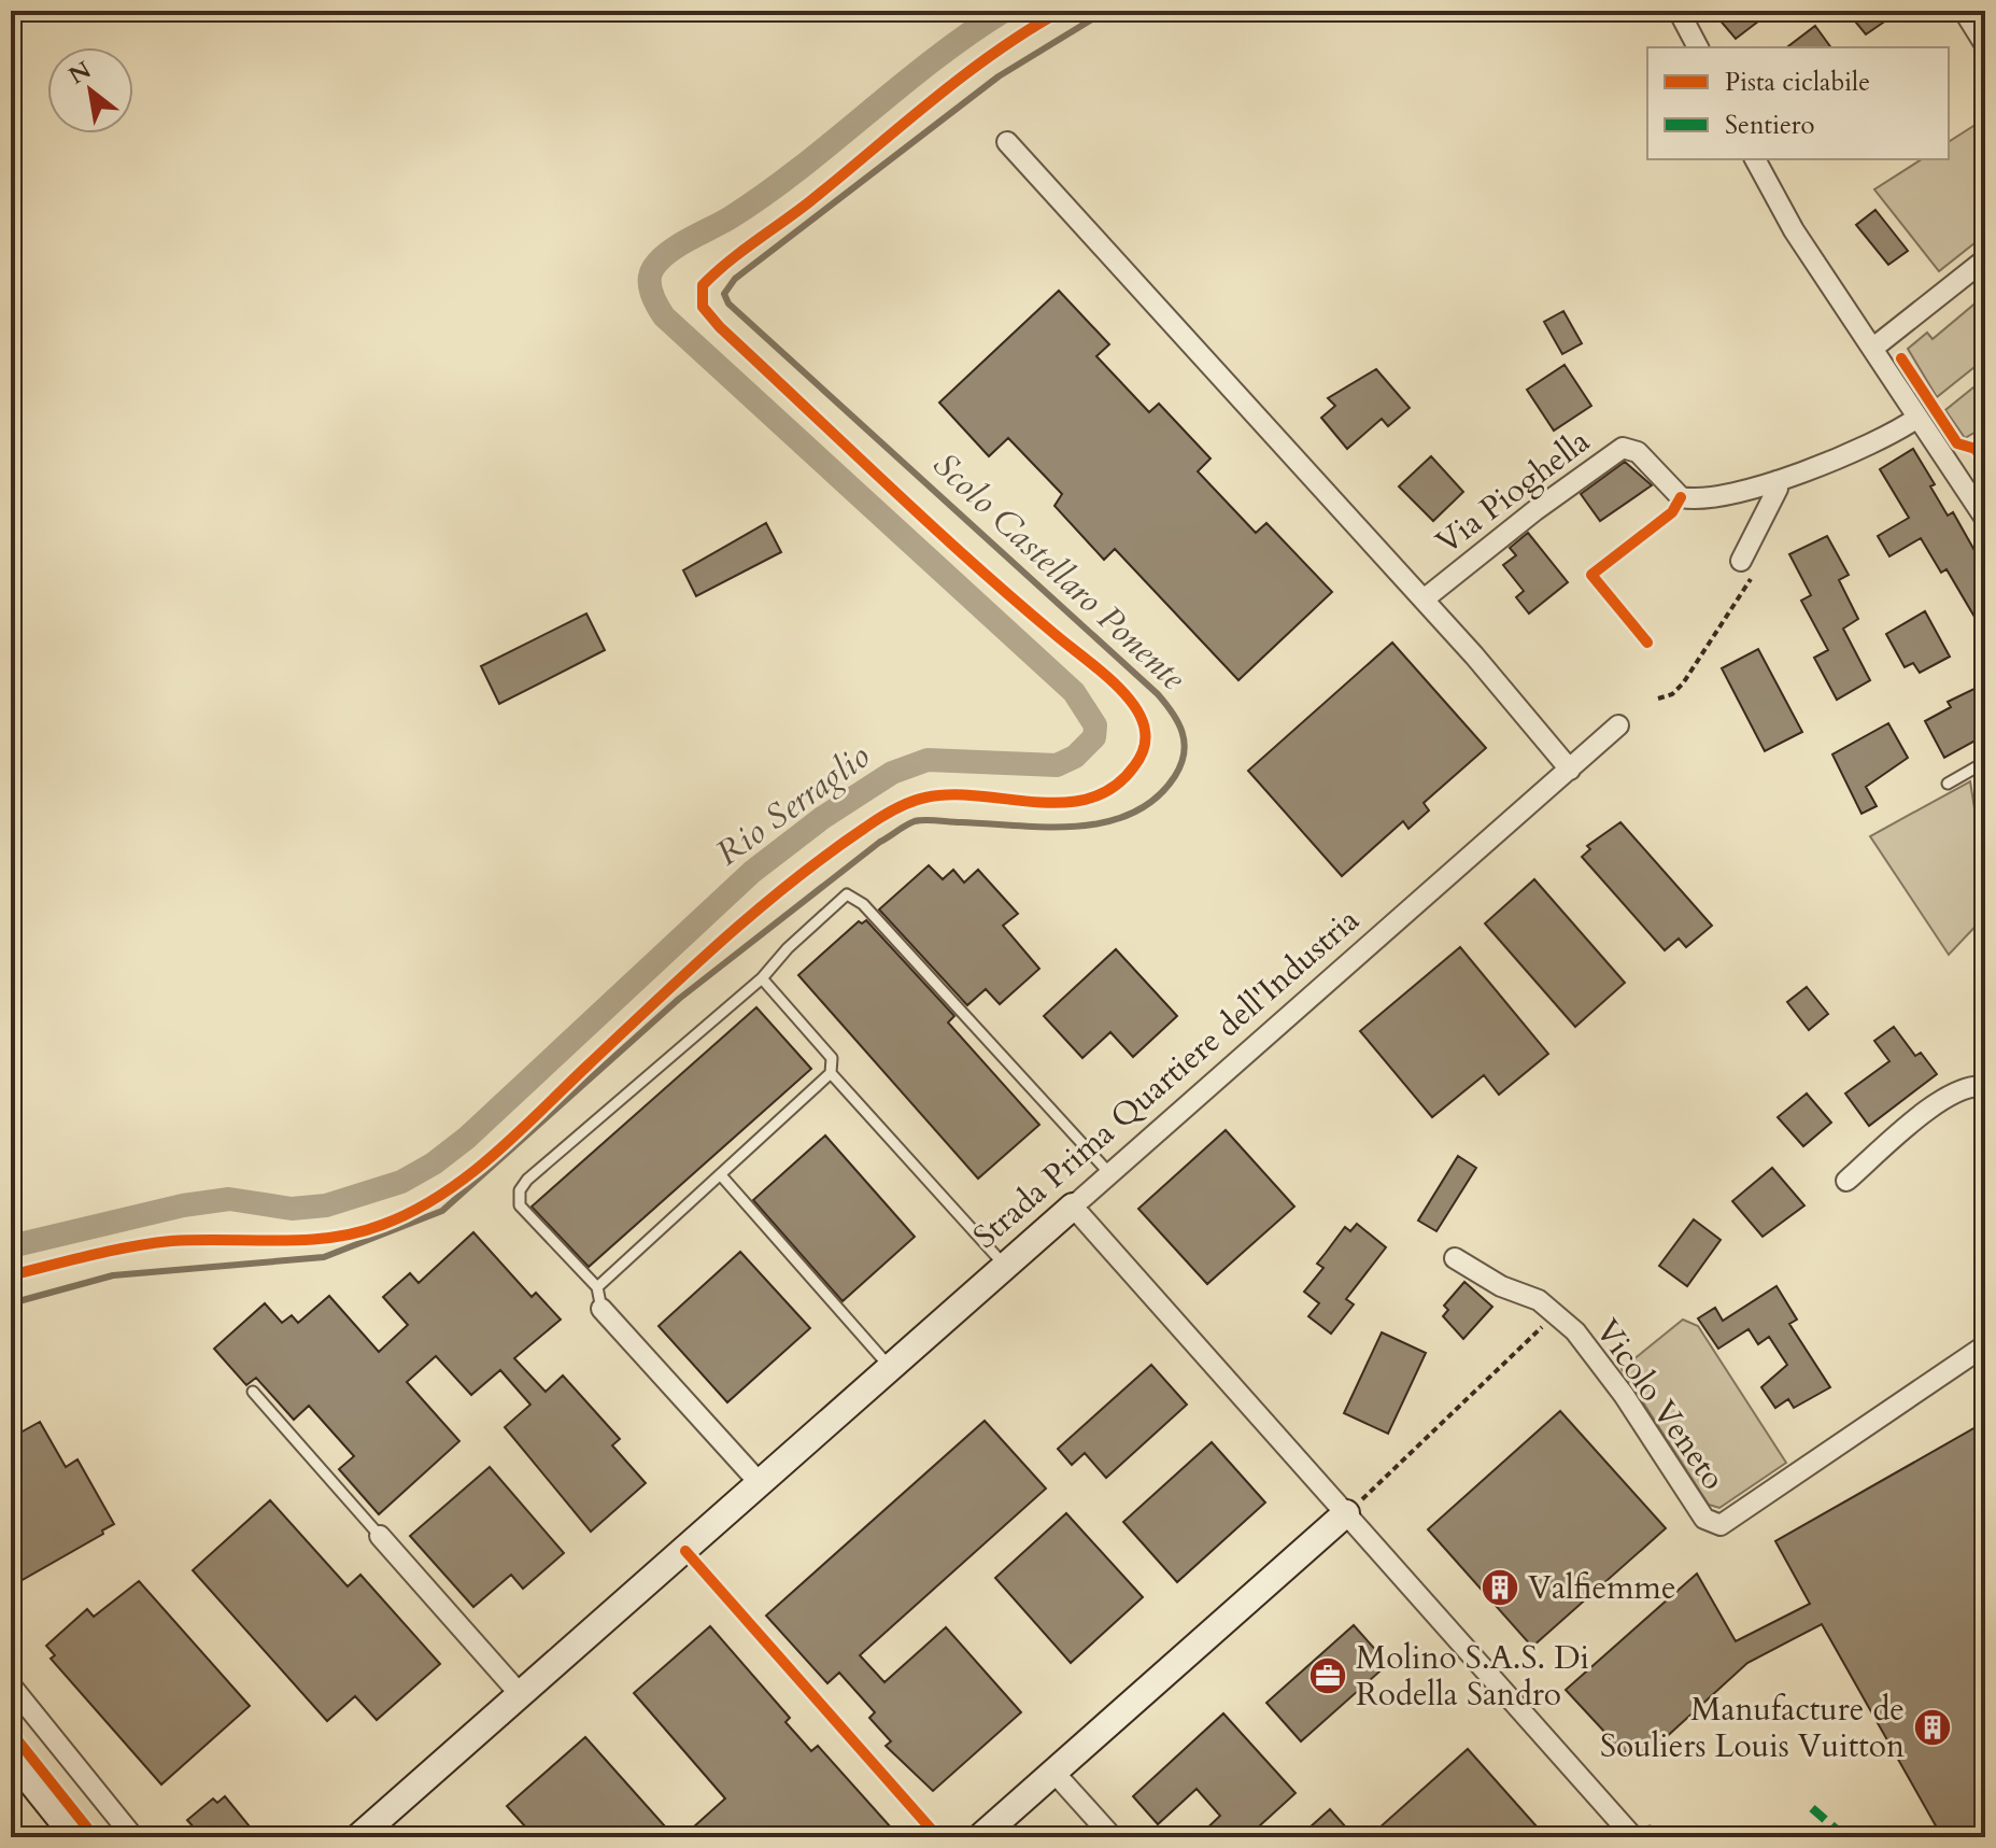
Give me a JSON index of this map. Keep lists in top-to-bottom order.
{
  "streets": {
    "street": ["Via Pioghella", "Strada Prima Quartiere dell'Industria", "Vicolo Veneto"]
  },
  "water": ["Scolo Castellaro Ponente", "Rio Serraglio"],
  "places": {
    "building": ["Valfiemme", "Manufacture de Souliers Louis Vuitton"],
    "office": ["Molino S.A.S. Di Rodella Sandro"]
  },
  "legend": ["Pista ciclabile", "Sentiero"],
  "north": "top left"
}
